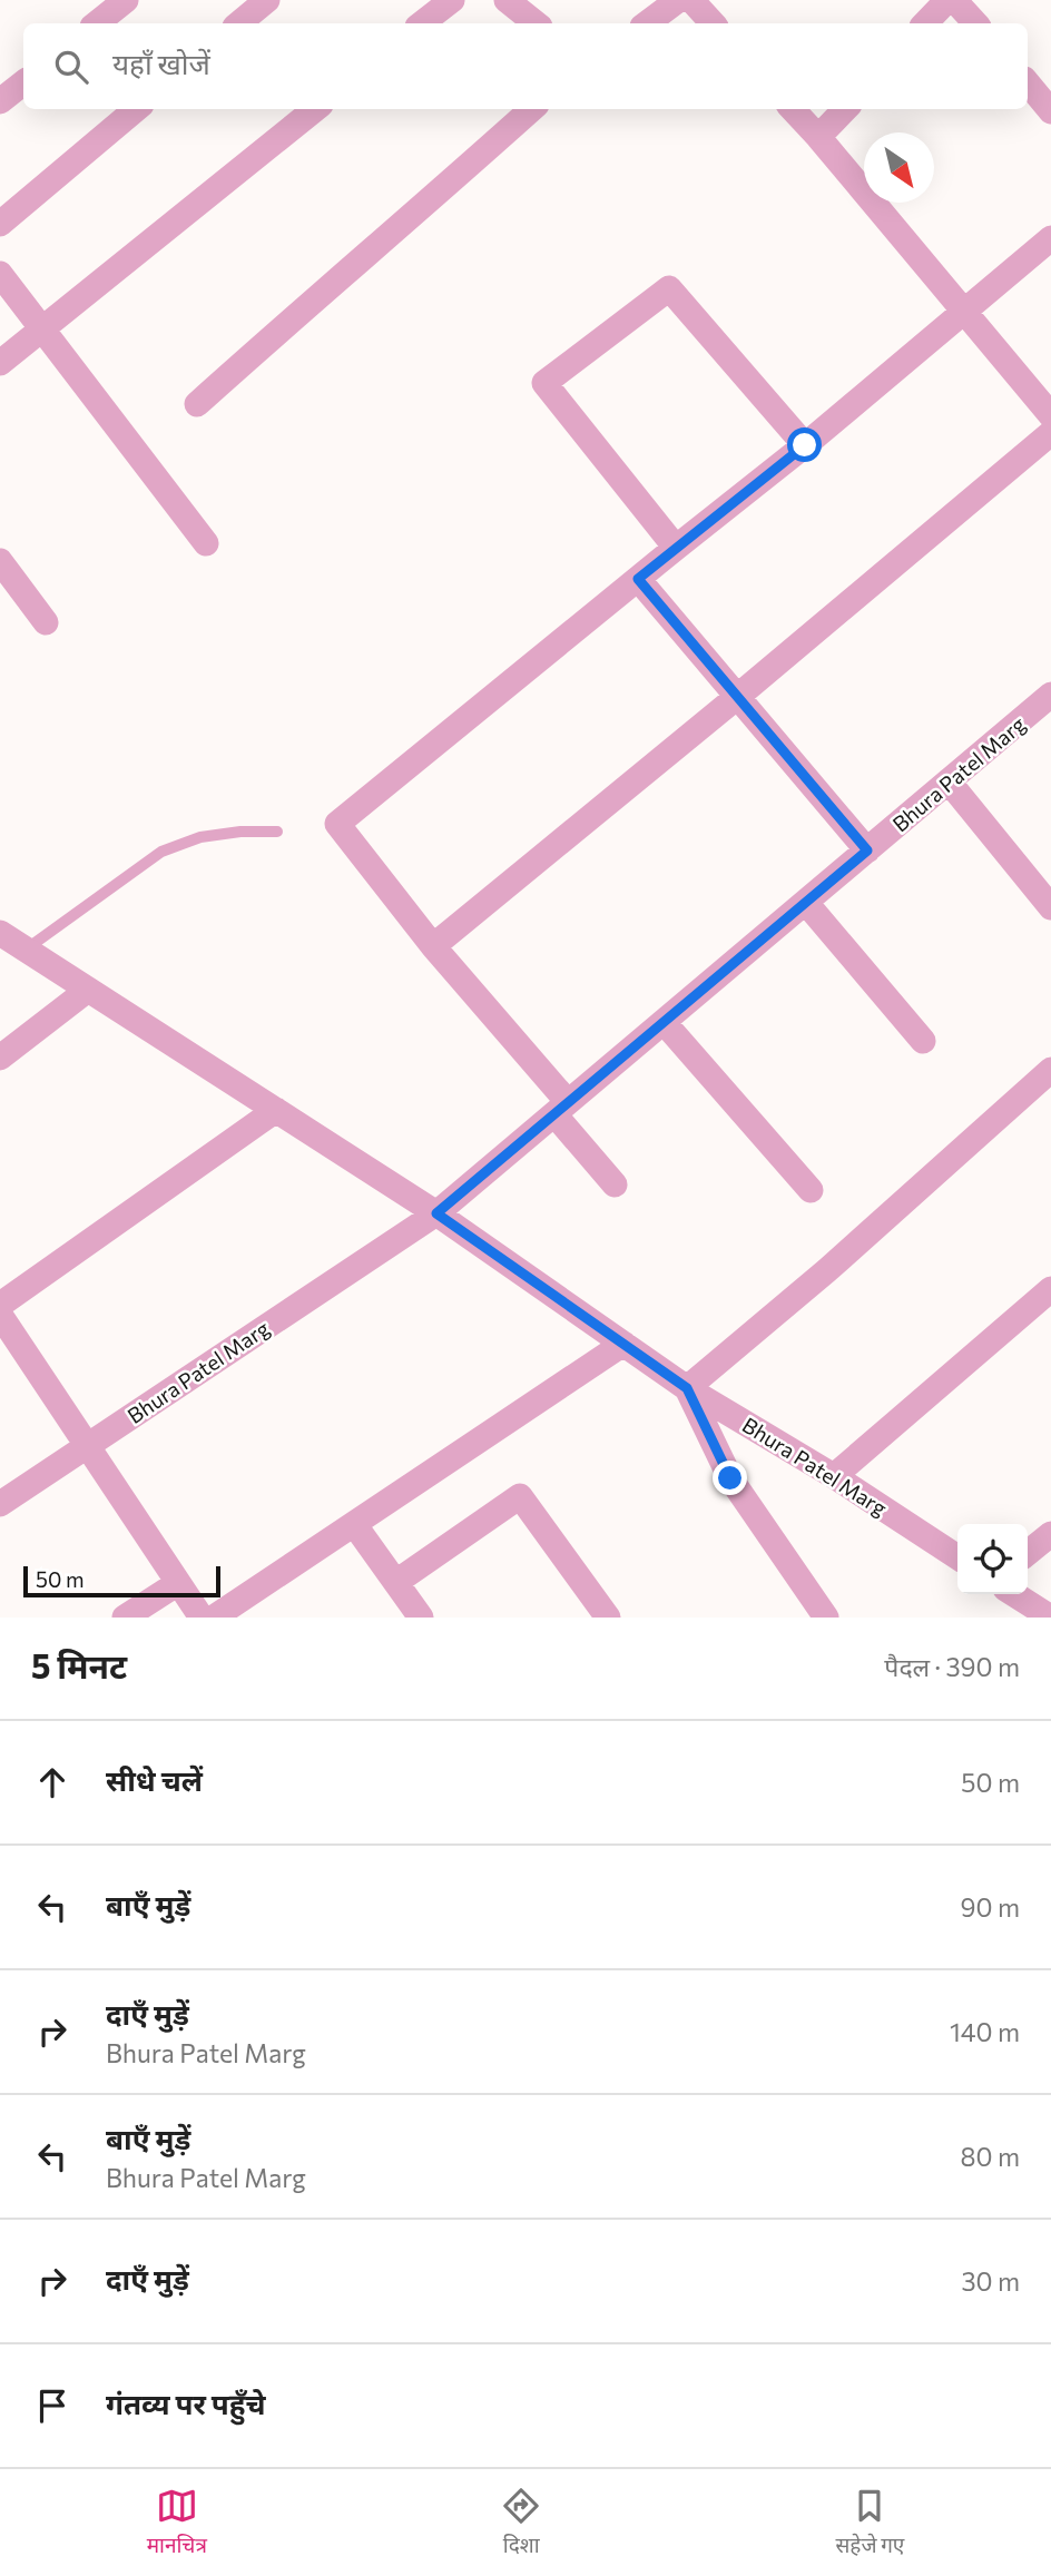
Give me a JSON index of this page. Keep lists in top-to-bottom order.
{
  "streets": {
    "street": ["Bhura Patel Marg"]
  },
  "scale_bar": "50 m",
  "north": "bottom right",
  "page": {
    "search": "यहाँ खोजें",
    "scale": "50 m",
    "heading": ["5 मिनट", "पैदल · 390 m"],
    "list": [
      ["सीधे चलें", "50 m"],
      ["बाएँ मुड़ें", "90 m"],
      ["दाएँ मुड़ें", "Bhura Patel Marg", "140 m"],
      ["बाएँ मुड़ें", "Bhura Patel Marg", "80 m"],
      ["दाएँ मुड़ें", "30 m"],
      "गंतव्य पर पहुँचे"
    ],
    "nav": ["मानचित्र", "दिशा", "सहेजे गए"]
  }
}
